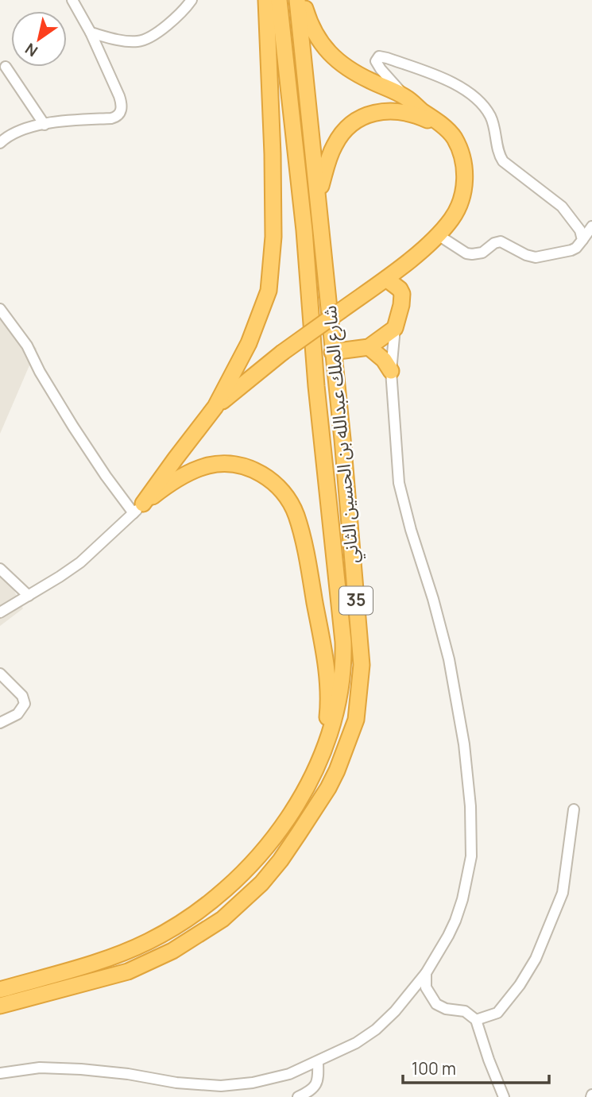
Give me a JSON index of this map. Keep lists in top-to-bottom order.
{
  "streets": {
    "highway": ["شارع الملك عبدالله بن الحسين الثاني", "35"]
  },
  "scale_bar": "100 m",
  "north": "bottom left"
}
